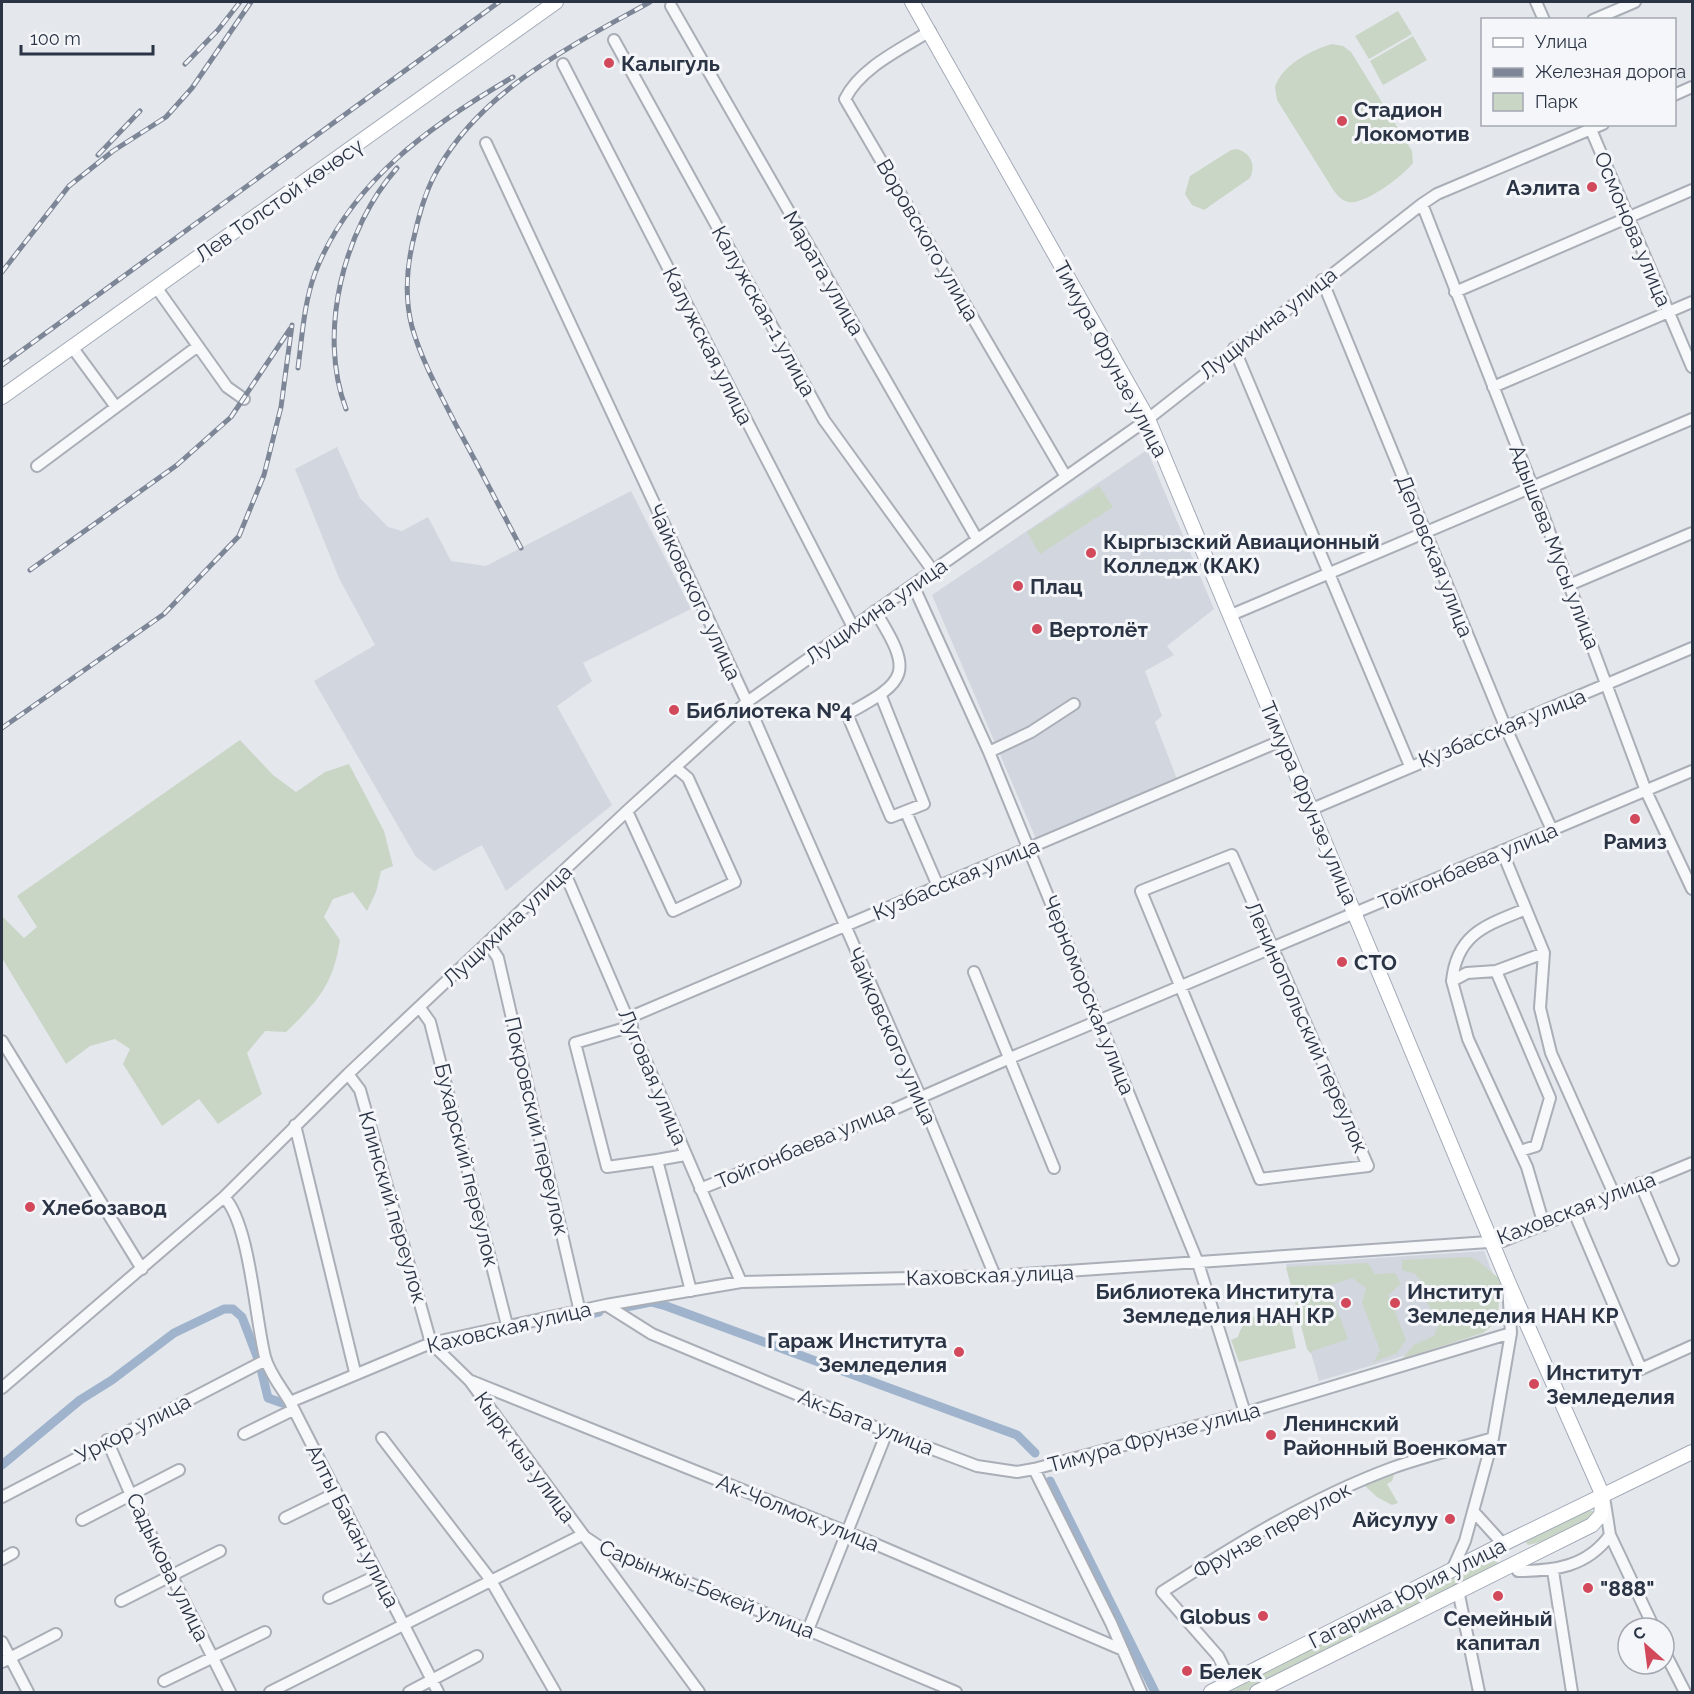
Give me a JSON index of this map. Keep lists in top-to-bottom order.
{
  "streets": {
    "main road": ["Лев Толстой көчөсү", "Тимура Фрунзе улица", "Гагарина Юрия улица"],
    "street": [
      "Осмонова улица",
      "Воровского улица",
      "Марата улица",
      "Калужская-1 улица",
      "Лущихина улица",
      "Калужская улица",
      "Адышева Мусы улица",
      "Деповская улица",
      "Чайковского улица",
      "Кузбасская улица",
      "Тойгонбаева улица",
      "Черноморская улица",
      "Ленинопольский переулок",
      "Луговая улица",
      "Покровский переулок",
      "Бухарский переулок",
      "Клинский переулок",
      "Каховская улица",
      "Ак-Бата улица",
      "Уркор улица",
      "Кырк кыз улица",
      "Ак-Чолмок улица",
      "Алты Бакан улица",
      "Фрунзе переулок",
      "Садыкова улица",
      "Сарынжы-Бекей улица"
    ]
  },
  "crossings": [
    ["Осмонова улица", "Лущихина улица"],
    ["Воровского улица", "Лущихина улица"],
    ["Воровского улица", "Тимура Фрунзе улица"],
    ["Марата улица", "Лущихина улица"],
    ["Калужская-1 улица", "Лущихина улица"],
    ["Лущихина улица", "Калужская улица"],
    ["Лущихина улица", "Тимура Фрунзе улица"],
    ["Лущихина улица", "Адышева Мусы улица"],
    ["Лущихина улица", "Деповская улица"],
    ["Лущихина улица", "Чайковского улица"],
    ["Лущихина улица", "Черноморская улица"],
    ["Лущихина улица", "Луговая улица"],
    ["Лущихина улица", "Покровский переулок"],
    ["Лущихина улица", "Бухарский переулок"],
    ["Лущихина улица", "Клинский переулок"],
    ["Тимура Фрунзе улица", "Кузбасская улица"],
    ["Тимура Фрунзе улица", "Тойгонбаева улица"],
    ["Тимура Фрунзе улица", "Черноморская улица"],
    ["Тимура Фрунзе улица", "Каховская улица"],
    ["Тимура Фрунзе улица", "Ак-Бата улица"],
    ["Тимура Фрунзе улица", "Ак-Чолмок улица"],
    ["Тимура Фрунзе улица", "Гагарина Юрия улица"],
    ["Адышева Мусы улица", "Кузбасская улица"],
    ["Адышева Мусы улица", "Тойгонбаева улица"],
    ["Деповская улица", "Кузбасская улица"],
    ["Деповская улица", "Тойгонбаева улица"],
    ["Чайковского улица", "Кузбасская улица"],
    ["Чайковского улица", "Тойгонбаева улица"],
    ["Чайковского улица", "Каховская улица"],
    ["Кузбасская улица", "Черноморская улица"],
    ["Кузбасская улица", "Луговая улица"],
    ["Тойгонбаева улица", "Черноморская улица"],
    ["Тойгонбаева улица", "Ленинопольский переулок"],
    ["Тойгонбаева улица", "Луговая улица"],
    ["Черноморская улица", "Каховская улица"],
    ["Луговая улица", "Каховская улица"],
    ["Покровский переулок", "Каховская улица"],
    ["Бухарский переулок", "Каховская улица"],
    ["Клинский переулок", "Каховская улица"],
    ["Клинский переулок", "Кырк кыз улица"],
    ["Каховская улица", "Ак-Бата улица"],
    ["Каховская улица", "Кырк кыз улица"],
    ["Каховская улица", "Алты Бакан улица"],
    ["Уркор улица", "Алты Бакан улица"],
    ["Уркор улица", "Садыкова улица"],
    ["Кырк кыз улица", "Ак-Чолмок улица"],
    ["Кырк кыз улица", "Сарынжы-Бекей улица"],
    ["Алты Бакан улица", "Сарынжы-Бекей улица"],
    ["Фрунзе переулок", "Гагарина Юрия улица"]
  ],
  "places": [
    "Калыгуль",
    "Стадион Локомотив",
    "Аэлита",
    "Кыргызский Авиационный Колледж (КАК)",
    "Плац",
    "Вертолёт",
    "Библиотека №4",
    "Рамиз",
    "СТО",
    "Хлебозавод",
    "Библиотека Института Земледелия НАН КР",
    "Институт Земледелия НАН КР",
    "Гараж Института Земледелия",
    "Институт Земледелия",
    "Ленинский Районный Военкомат",
    "Айсулуу",
    "\"888\"",
    "Семейный капитал",
    "Globus",
    "Белек"
  ],
  "legend": ["Улица", "Железная дорога", "Парк"],
  "scale_bar": "100 m",
  "north": "top left"
}
